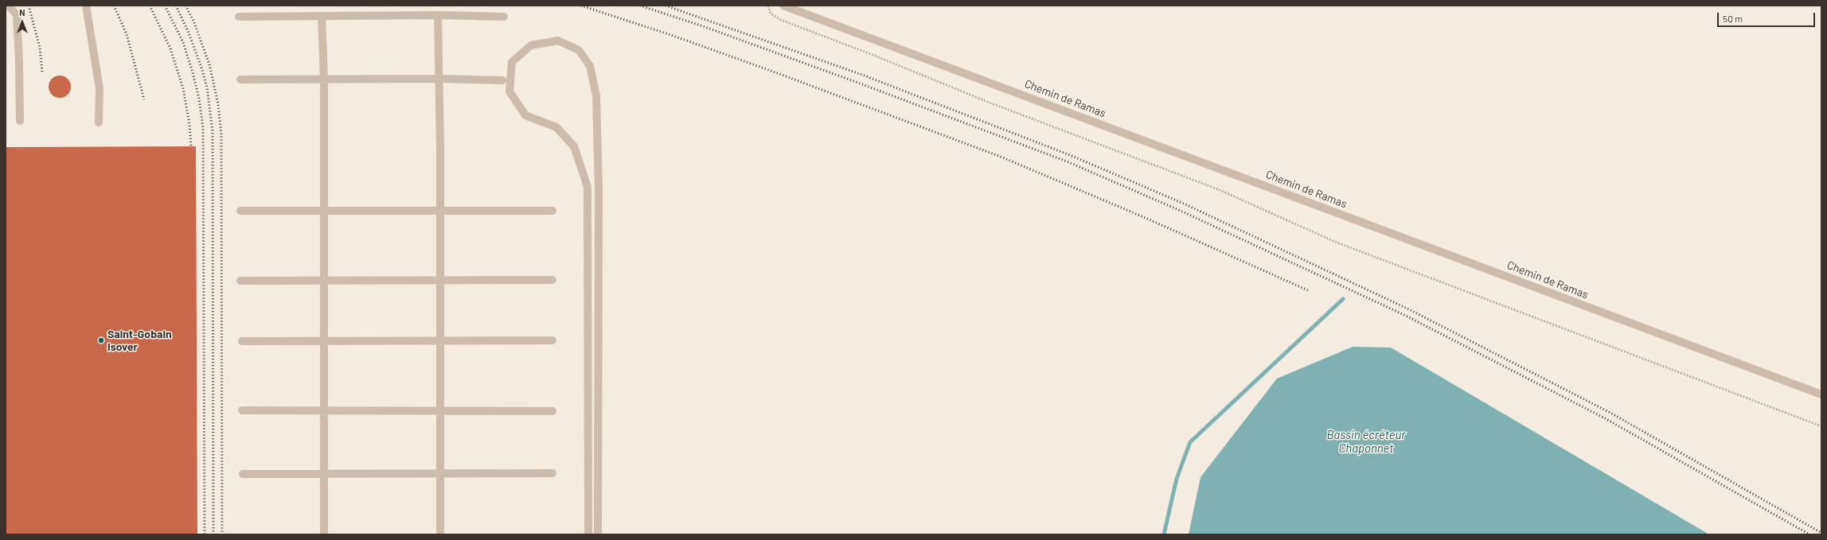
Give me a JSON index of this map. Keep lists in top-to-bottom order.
{
  "streets": {
    "street": ["Chemin de Ramas"]
  },
  "water": ["Bassin écréteur Chaponnet"],
  "places": ["Saint-Gobain Isover"],
  "scale_bar": "50 m",
  "north": "top"
}
